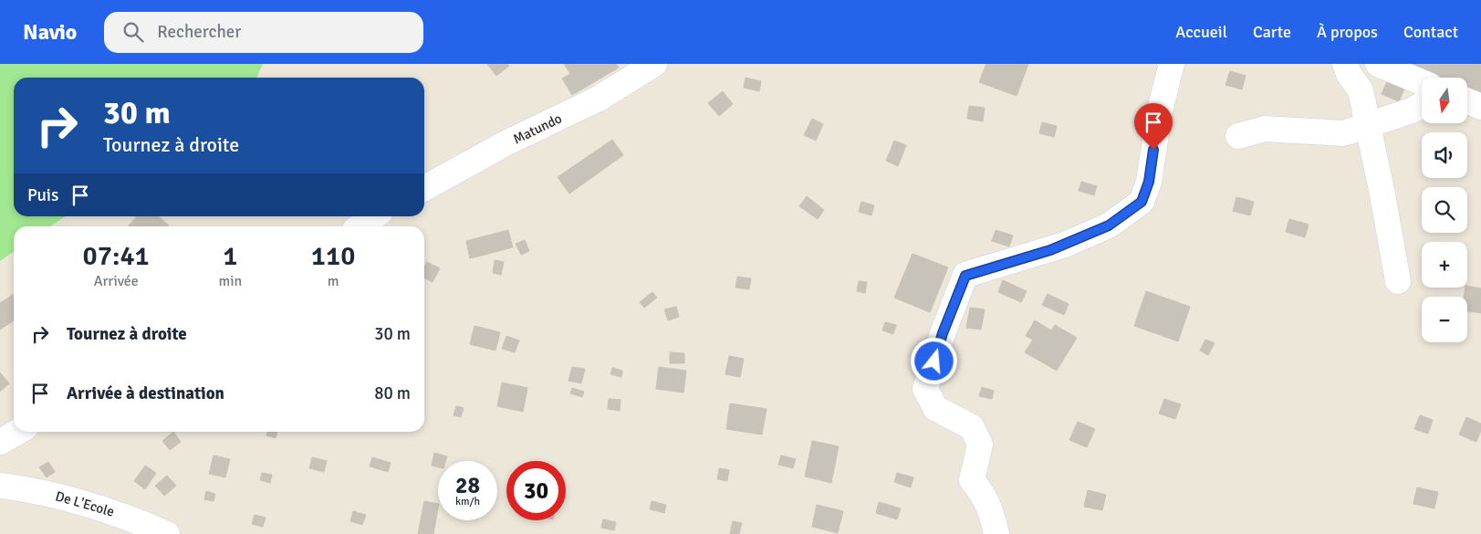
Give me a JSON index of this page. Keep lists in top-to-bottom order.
{
  "streets": {
    "street": ["Matundo", "De L'Ecole"]
  },
  "north": "bottom",
  "page": {
    "header": "Navio",
    "search": "Rechercher",
    "nav": [
      "Accueil",
      "Carte",
      "À propos",
      "Contact"
    ],
    "map_buttons": ["+", "−"],
    "turn": ["30 m", "Tournez à droite"],
    "then": "Puis",
    "eta": [
      "07:41",
      "Arrivée",
      "1",
      "min",
      "110",
      "m"
    ],
    "list": [
      {
        "name": "Tournez à droite",
        "value": "30 m"
      },
      {
        "name": "Arrivée à destination",
        "value": "80 m"
      }
    ],
    "speed": "28 km/h",
    "limit": "30"
  }
}
